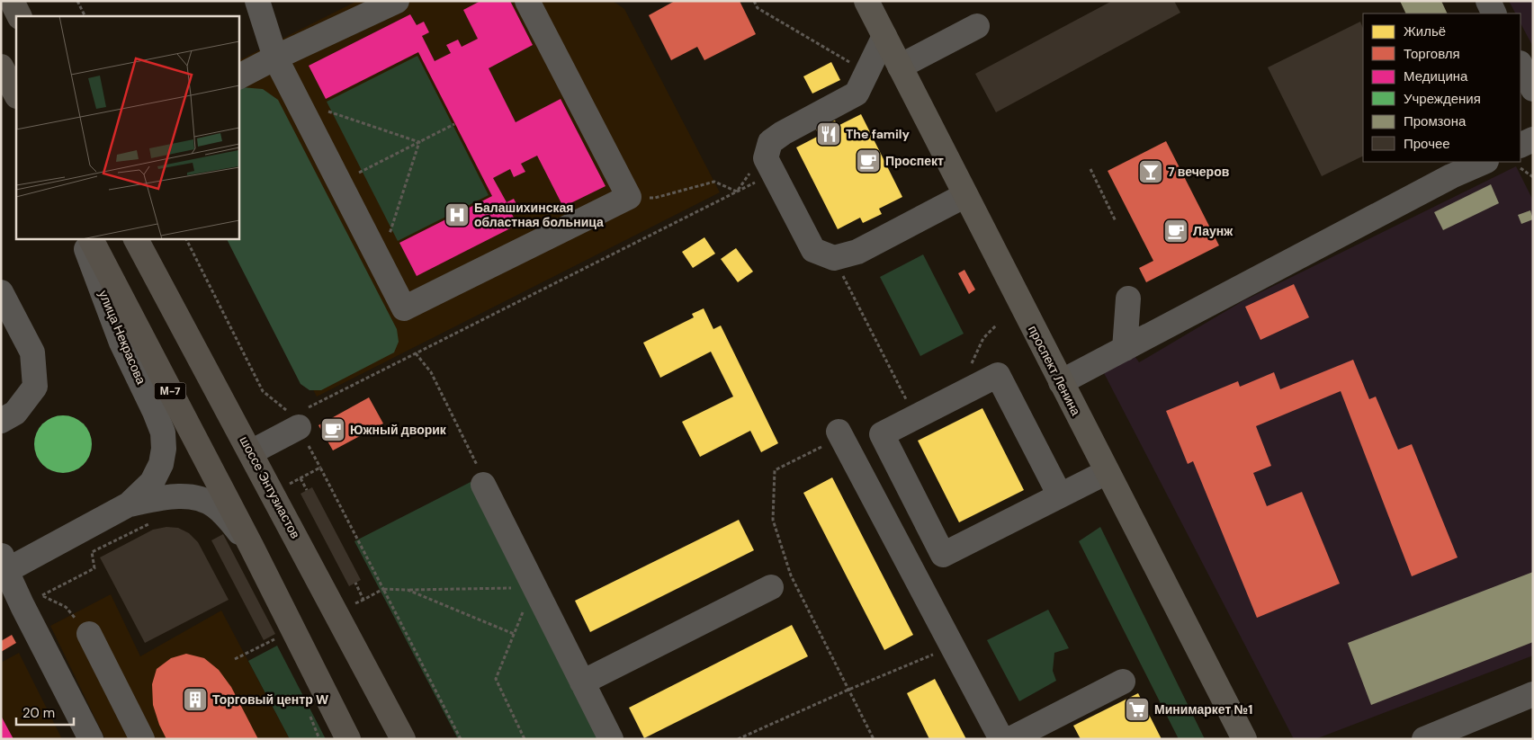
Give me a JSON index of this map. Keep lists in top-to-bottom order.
{
  "streets": {
    "highway": ["М-7", "шоссе Энтузиастов"],
    "main road": ["проспект Ленина"],
    "street": ["улица Некрасова"]
  },
  "crossings": [
    ["улица Некрасова", "М-7"]
  ],
  "places": {
    "restaurant": ["The family"],
    "cafe": ["Проспект", "Лаунж", "Южный дворик"],
    "bar": ["7 вечеров"],
    "hospital": ["Балашихинская областная больница"],
    "building": ["Торговый центр W"],
    "supermarket": ["Минимаркет №1"]
  },
  "legend": [
    "Жильё",
    "Торговля",
    "Медицина",
    "Учреждения",
    "Промзона",
    "Прочее"
  ],
  "scale_bar": "20 m"
}
